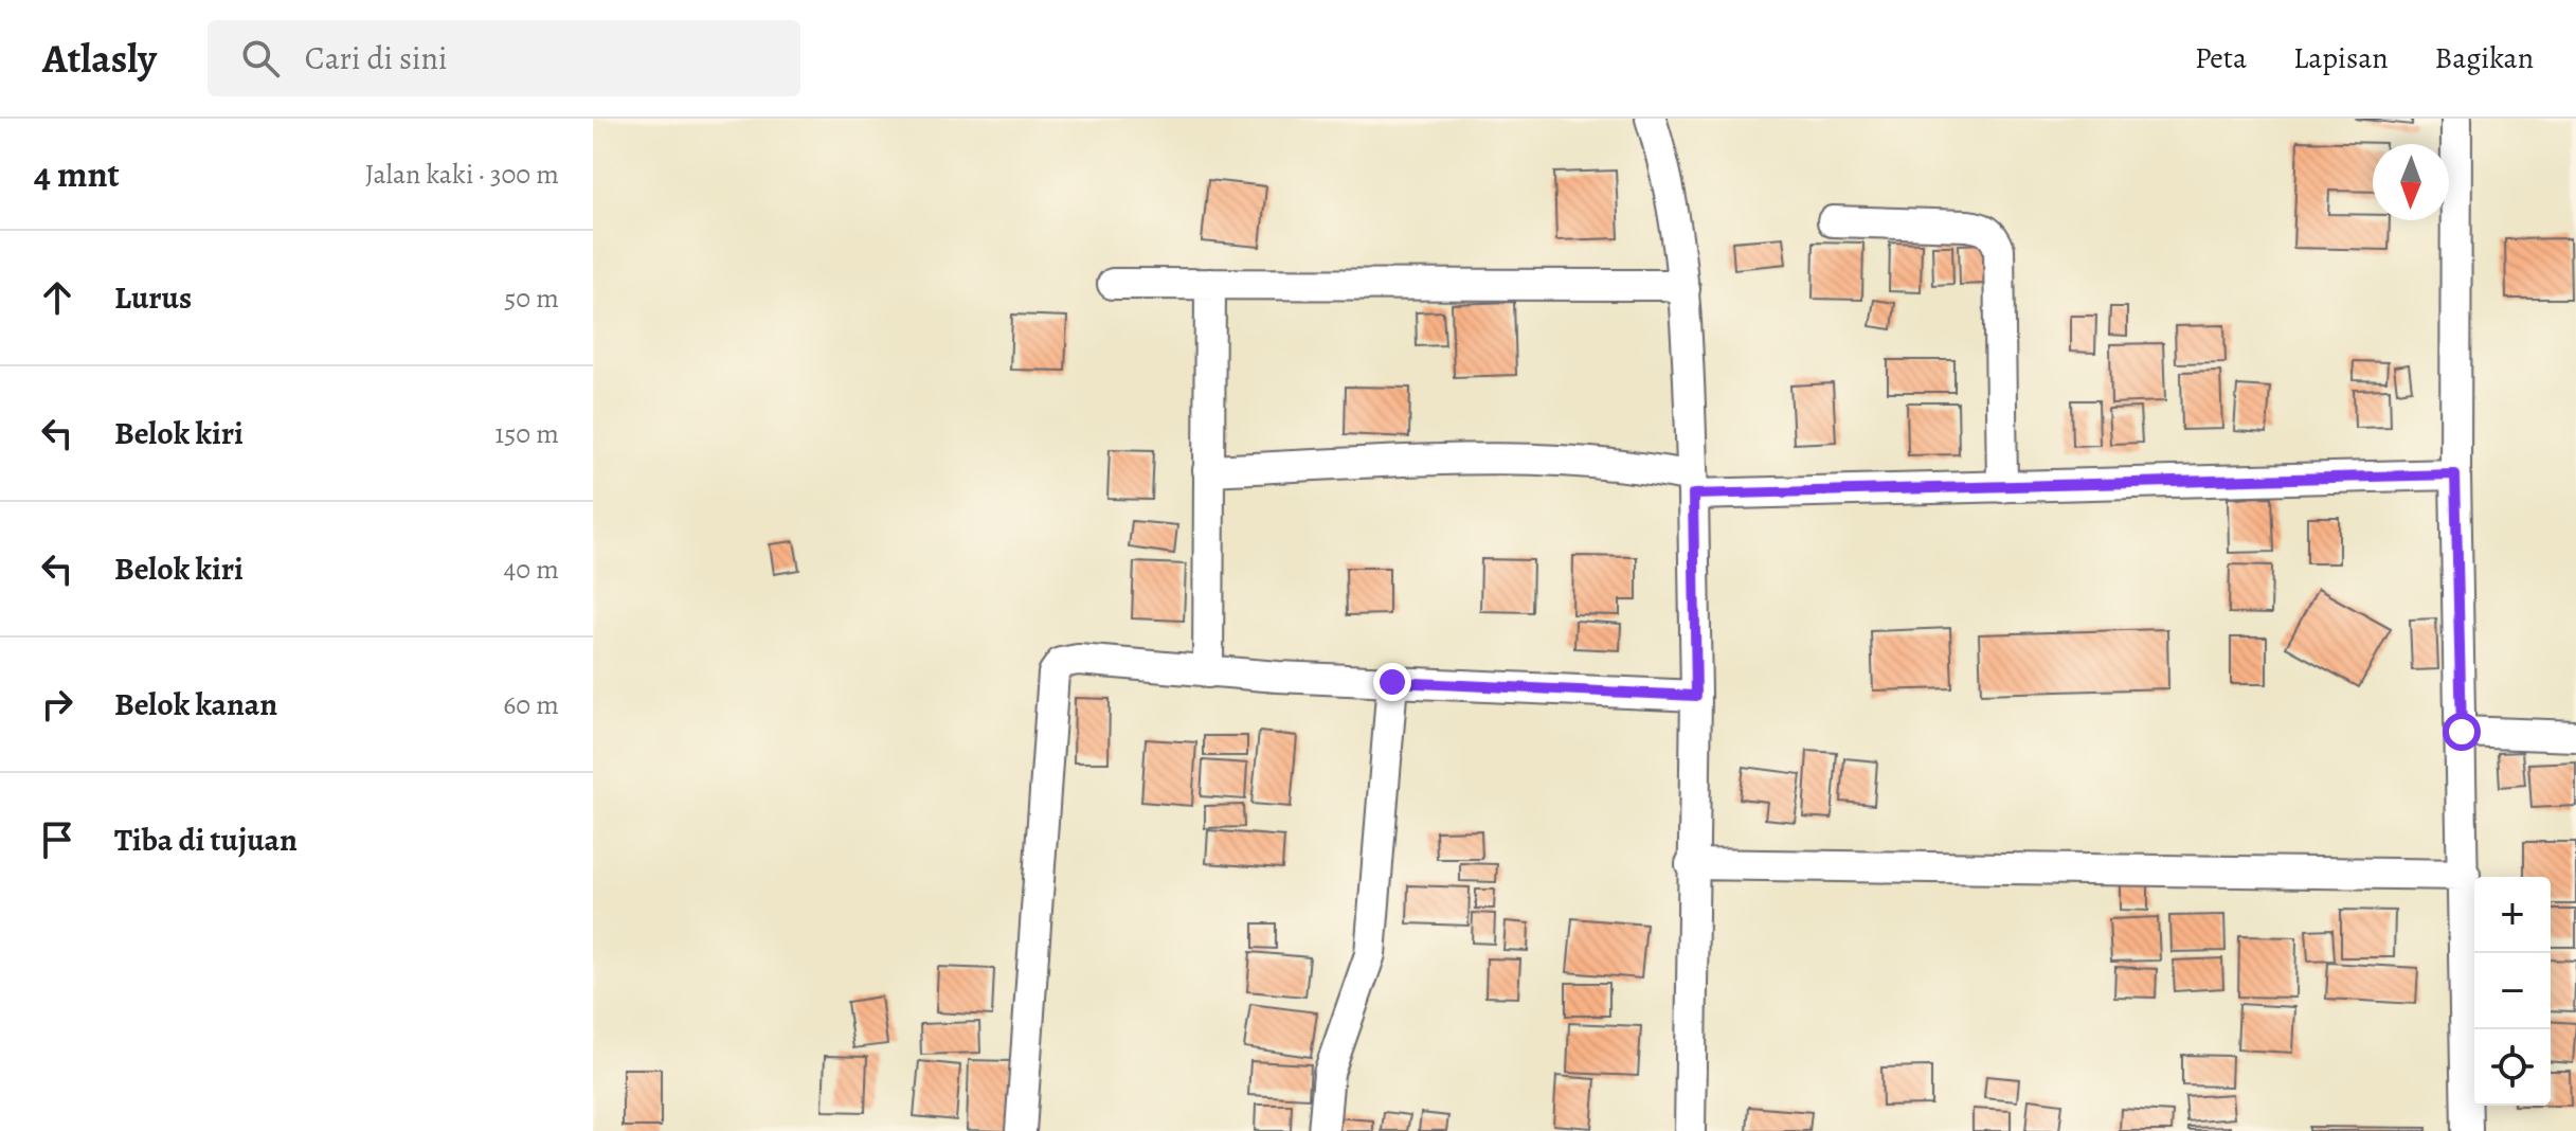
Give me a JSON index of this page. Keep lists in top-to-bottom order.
{
  "north": "bottom",
  "page": {
    "header": "Atlasly",
    "search": "Cari di sini",
    "nav": ["Peta", "Lapisan", "Bagikan"],
    "heading": ["4 mnt", "Jalan kaki · 300 m"],
    "list": [
      ["Lurus", "50 m"],
      ["Belok kiri", "150 m"],
      ["Belok kiri", "40 m"],
      ["Belok kanan", "60 m"],
      "Tiba di tujuan"
    ],
    "map_buttons": ["+", "−"]
  }
}
